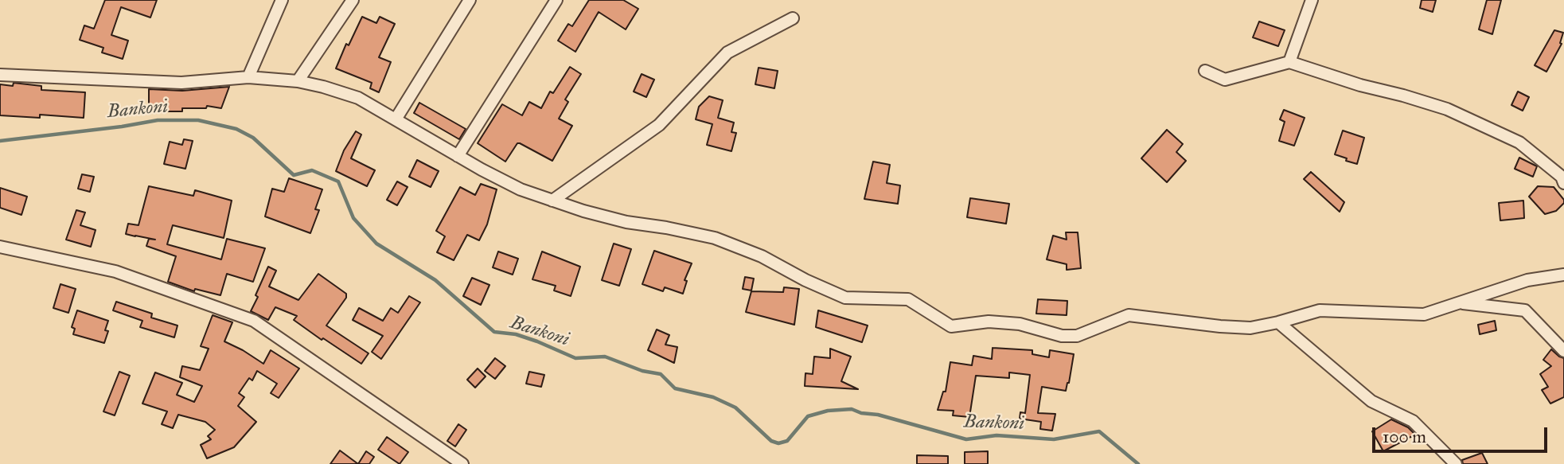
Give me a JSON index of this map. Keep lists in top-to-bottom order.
{
  "water": ["Bankoni"],
  "scale_bar": "100 m"
}
